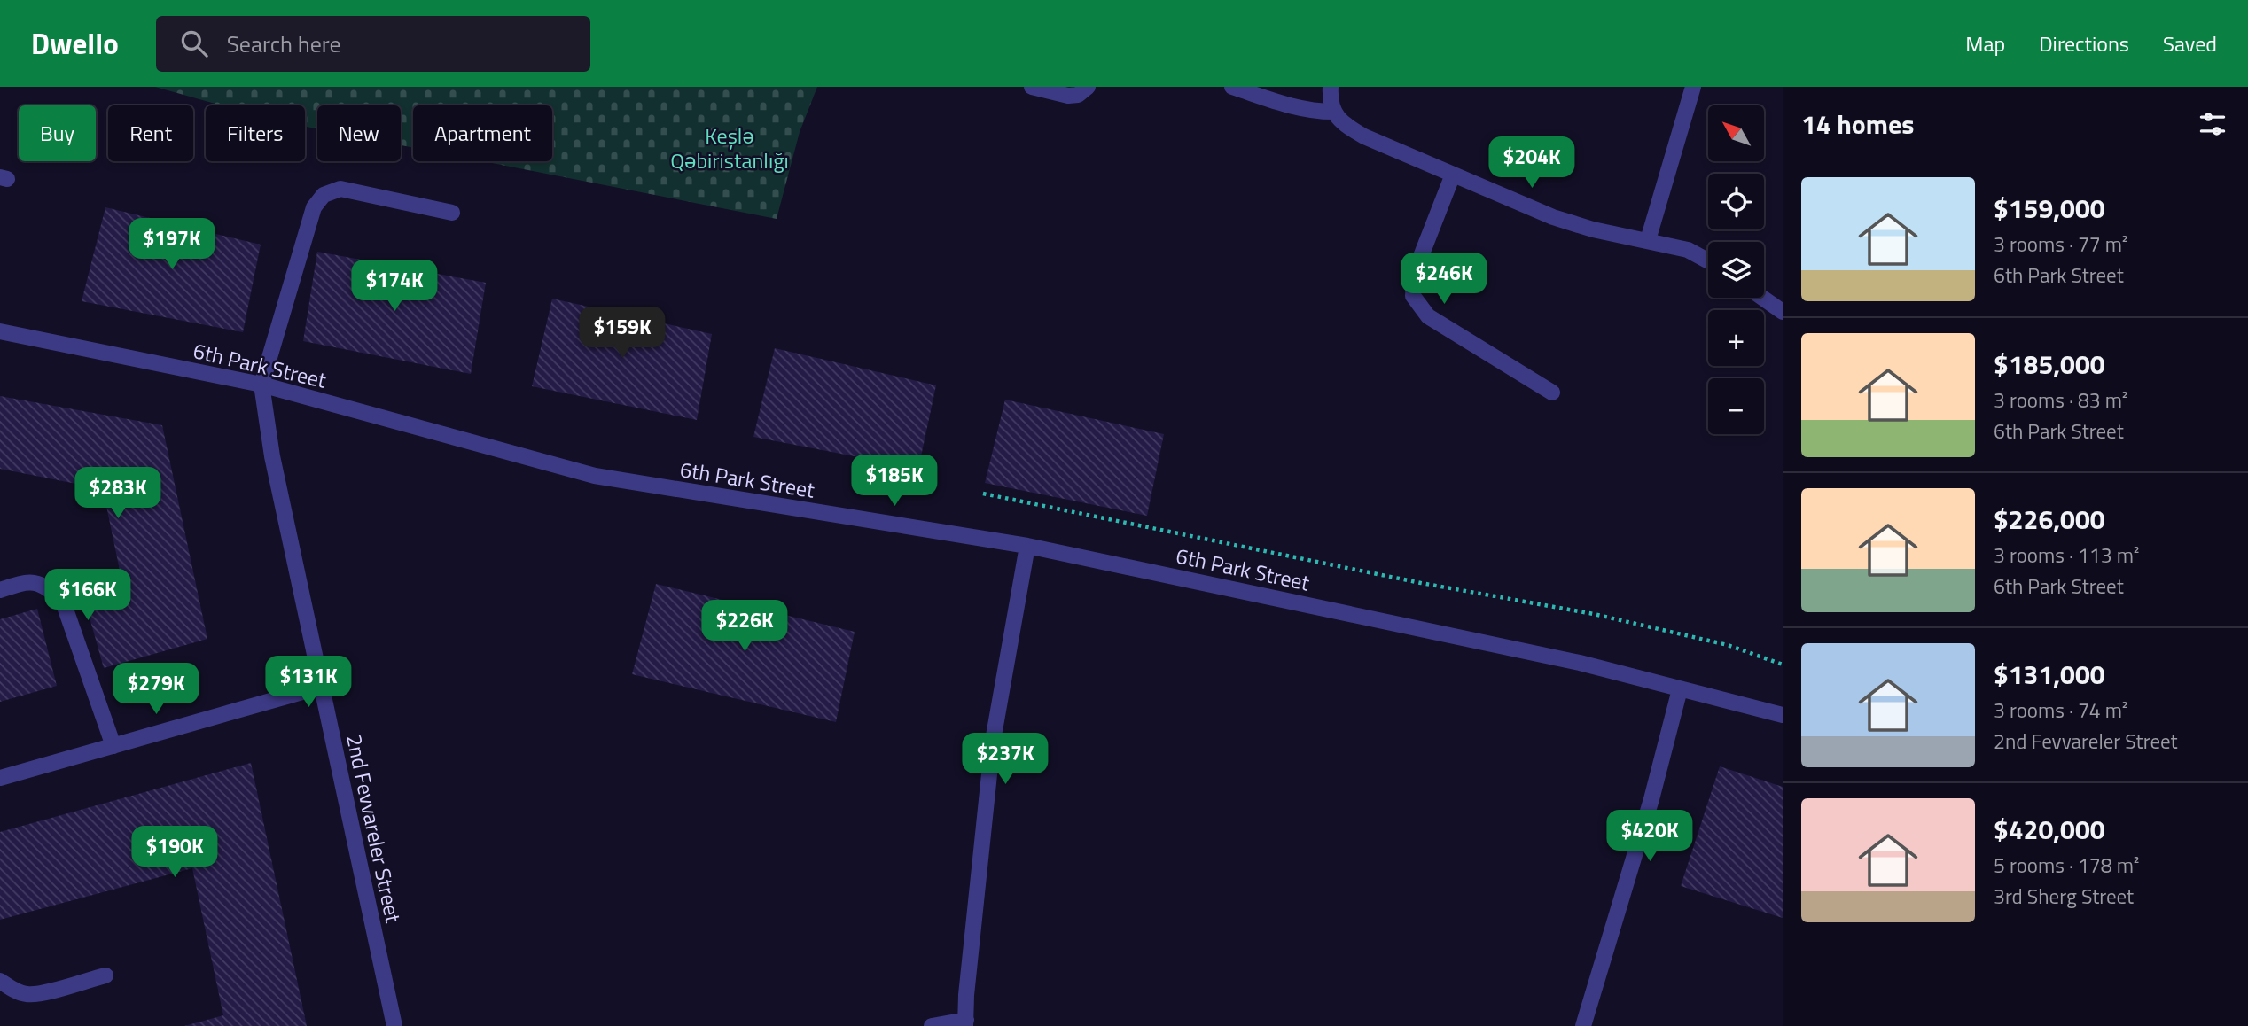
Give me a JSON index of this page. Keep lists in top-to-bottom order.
{
  "streets": {
    "street": ["6th Park Street", "2nd Fevvareler Street"]
  },
  "crossings": [
    ["6th Park Street", "2nd Fevvareler Street"]
  ],
  "parks": ["Keşlə Qəbiristanlığı"],
  "north": "top left",
  "page": {
    "header": "Dwello",
    "search": "Search here",
    "nav": ["Map", "Directions", "Saved"],
    "heading": "14 homes",
    "map_buttons": ["+", "−"],
    "chip": [
      "Buy",
      "Rent",
      "Filters",
      "New",
      "Apartment"
    ],
    "price": [
      "$204K",
      "$197K",
      "$246K",
      "$174K",
      "$159K",
      "$185K",
      "$283K",
      "$166K",
      "$226K",
      "$131K",
      "$279K",
      "$237K",
      "$420K",
      "$190K"
    ],
    "list": [
      {
        "name": "$159,000",
        "note": "3 rooms · 77 m² · 6th Park Street"
      },
      {
        "name": "$185,000",
        "note": "3 rooms · 83 m² · 6th Park Street"
      },
      {
        "name": "$226,000",
        "note": "3 rooms · 113 m² · 6th Park Street"
      },
      {
        "name": "$131,000",
        "note": "3 rooms · 74 m² · 2nd Fevvareler Street"
      },
      {
        "name": "$420,000",
        "note": "5 rooms · 178 m² · 3rd Sherg Street"
      }
    ]
  }
}
